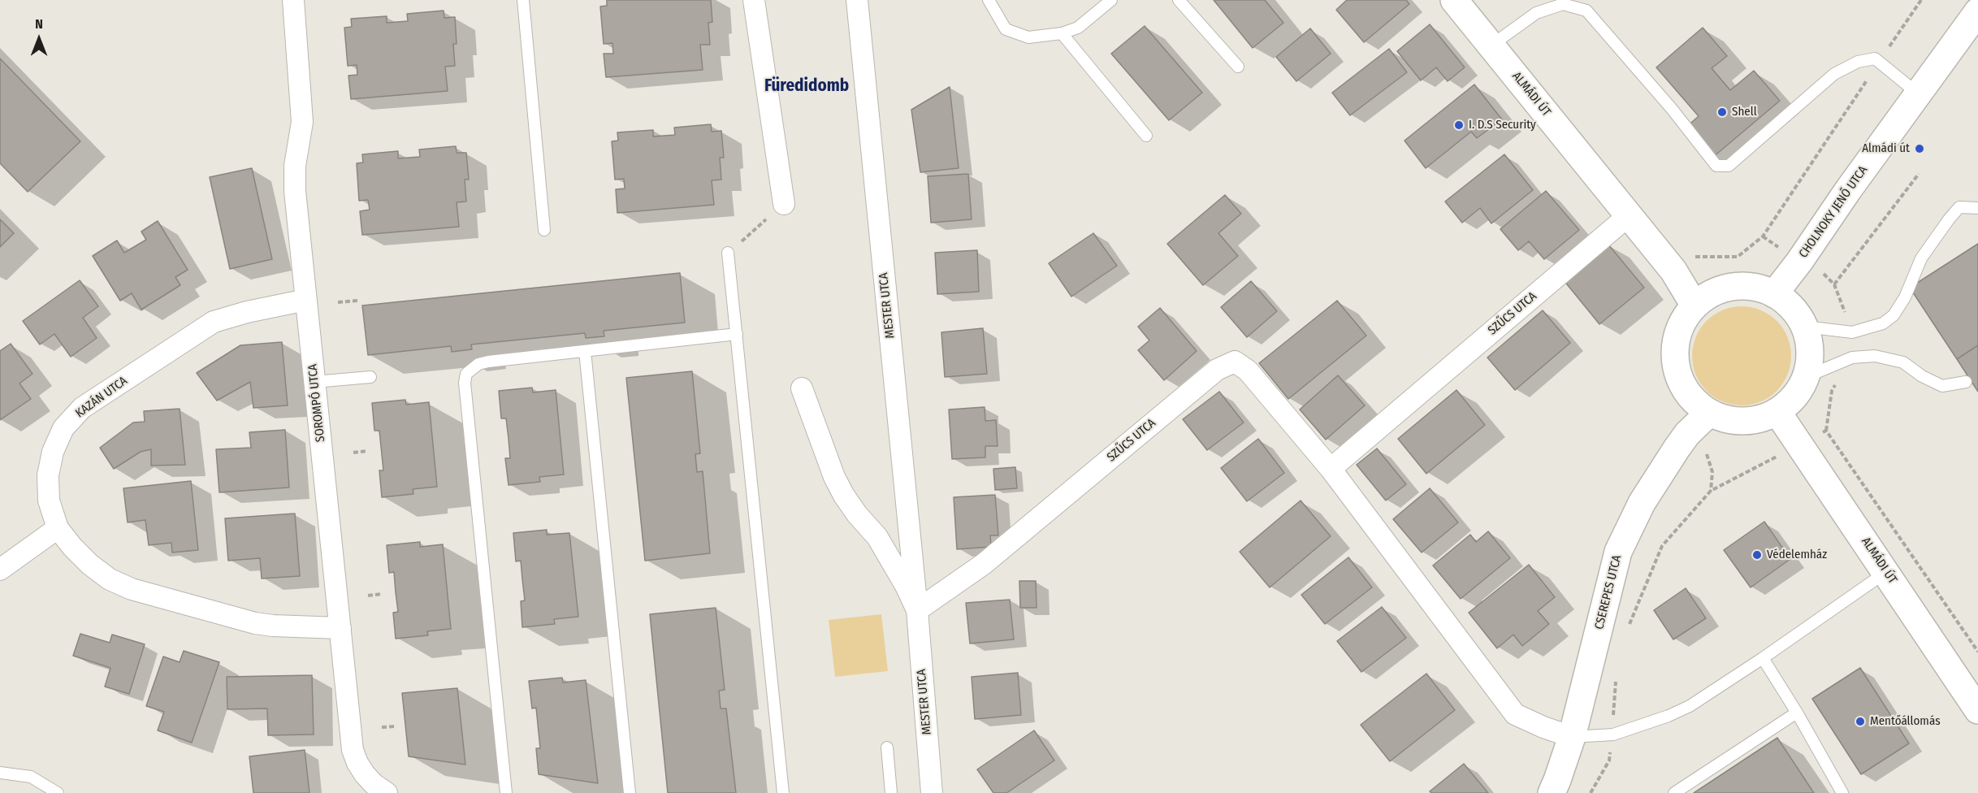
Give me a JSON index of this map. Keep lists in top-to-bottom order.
{
  "streets": {
    "street": [
      "ALMÁDI ÚT",
      "CHOLNOKY JENŐ UTCA",
      "MESTER UTCA",
      "SZŰCS UTCA",
      "KAZÁN UTCA",
      "SOROMPÓ UTCA",
      "CSEREPES UTCA"
    ]
  },
  "crossings": [
    ["ALMÁDI ÚT", "CHOLNOKY JENŐ UTCA"],
    ["ALMÁDI ÚT", "SZŰCS UTCA"],
    ["ALMÁDI ÚT", "CSEREPES UTCA"],
    ["CHOLNOKY JENŐ UTCA", "CSEREPES UTCA"],
    ["MESTER UTCA", "SZŰCS UTCA"],
    ["SZŰCS UTCA", "CSEREPES UTCA"],
    ["KAZÁN UTCA", "SOROMPÓ UTCA"]
  ],
  "districts": ["Füredidomb"],
  "places": [
    "Shell",
    "I. D.S Security",
    "Almádi út",
    "Védelemház",
    "Mentőállomás"
  ],
  "north": "top"
}
